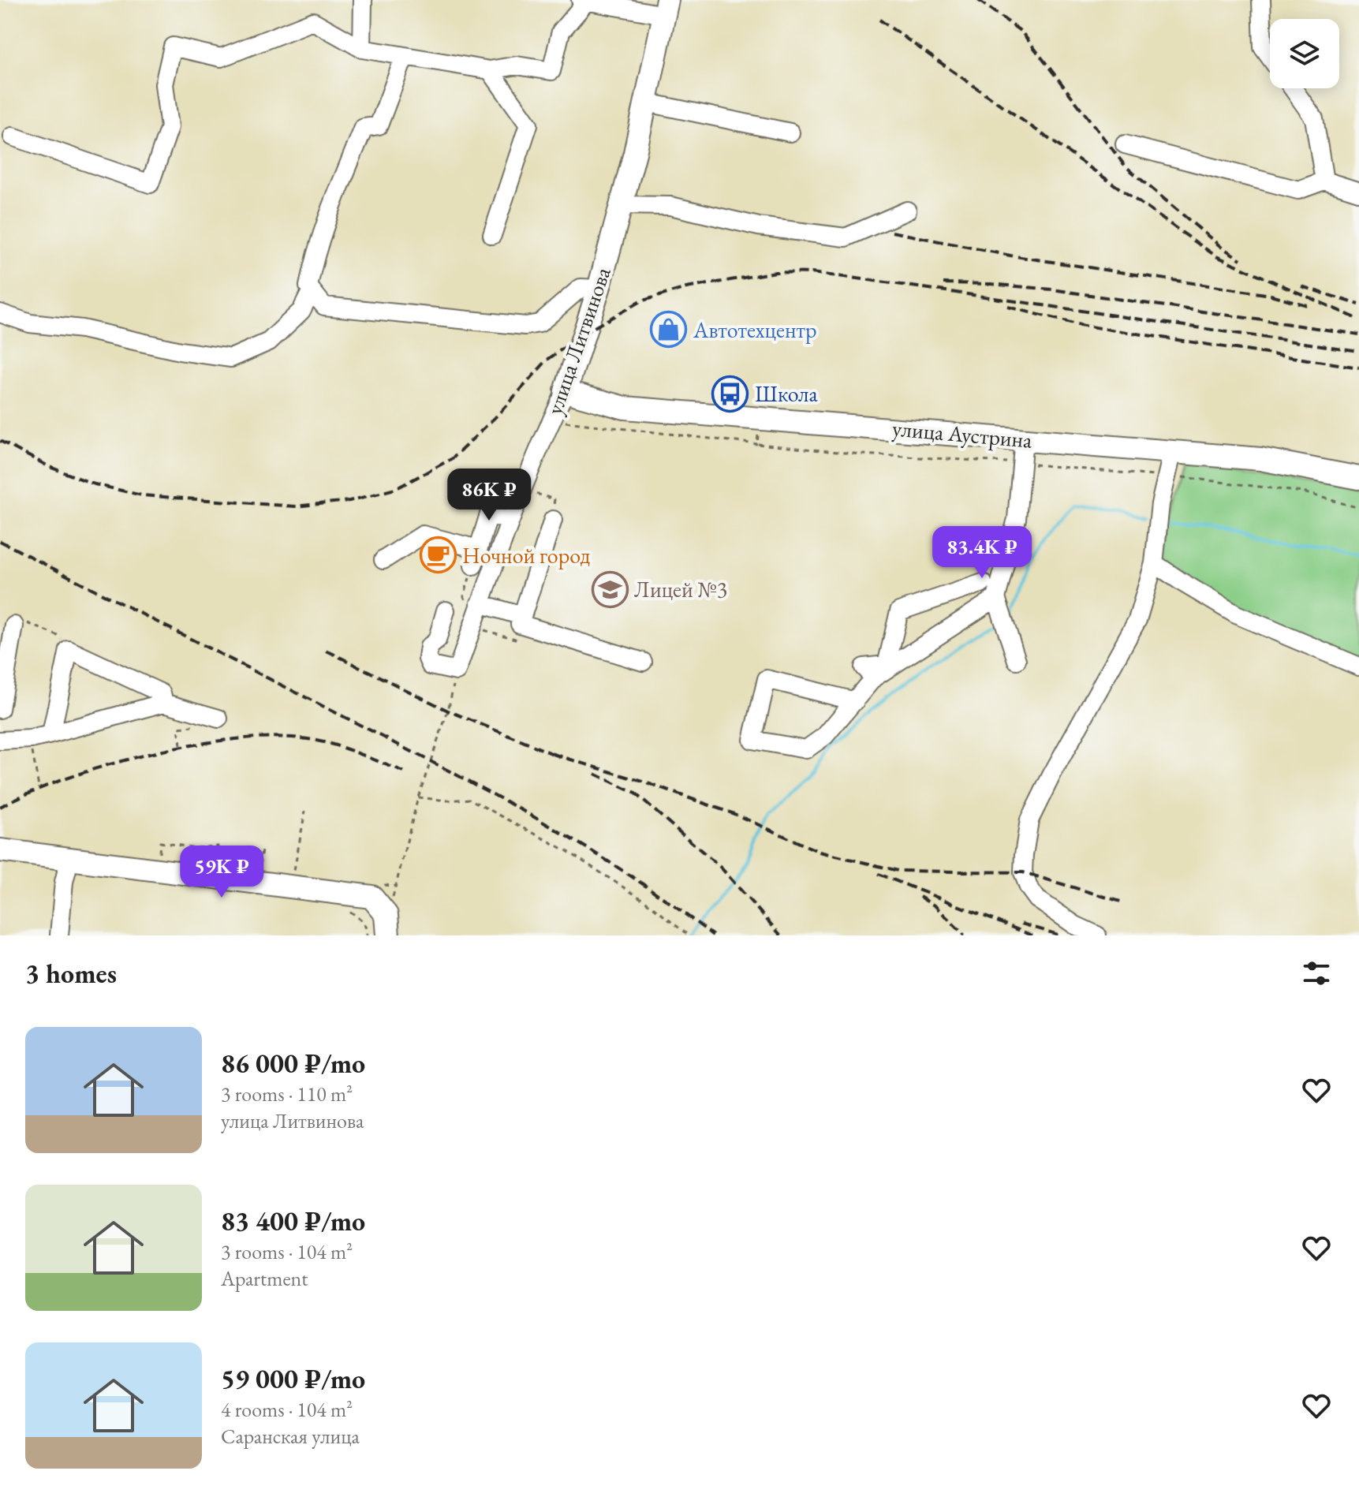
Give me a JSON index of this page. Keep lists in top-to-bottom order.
{
  "streets": {
    "main road": ["улица Литвинова", "улица Аустрина"]
  },
  "crossings": [
    ["улица Литвинова", "улица Аустрина"]
  ],
  "places": {
    "shop": ["Автотехцентр"],
    "bus stop": ["Школа"],
    "cafe": ["Ночной город"],
    "school or university": ["Лицей №3"]
  },
  "page": {
    "price": ["86K ₽", "83.4K ₽", "59K ₽"],
    "heading": "3 homes",
    "list": [
      {
        "name": "86 000 ₽/mo",
        "note": "3 rooms · 110 m² · улица Литвинова"
      },
      {
        "name": "83 400 ₽/mo",
        "note": "3 rooms · 104 m² · Apartment"
      },
      {
        "name": "59 000 ₽/mo",
        "note": "4 rooms · 104 m² · Саранская улица"
      }
    ]
  }
}
